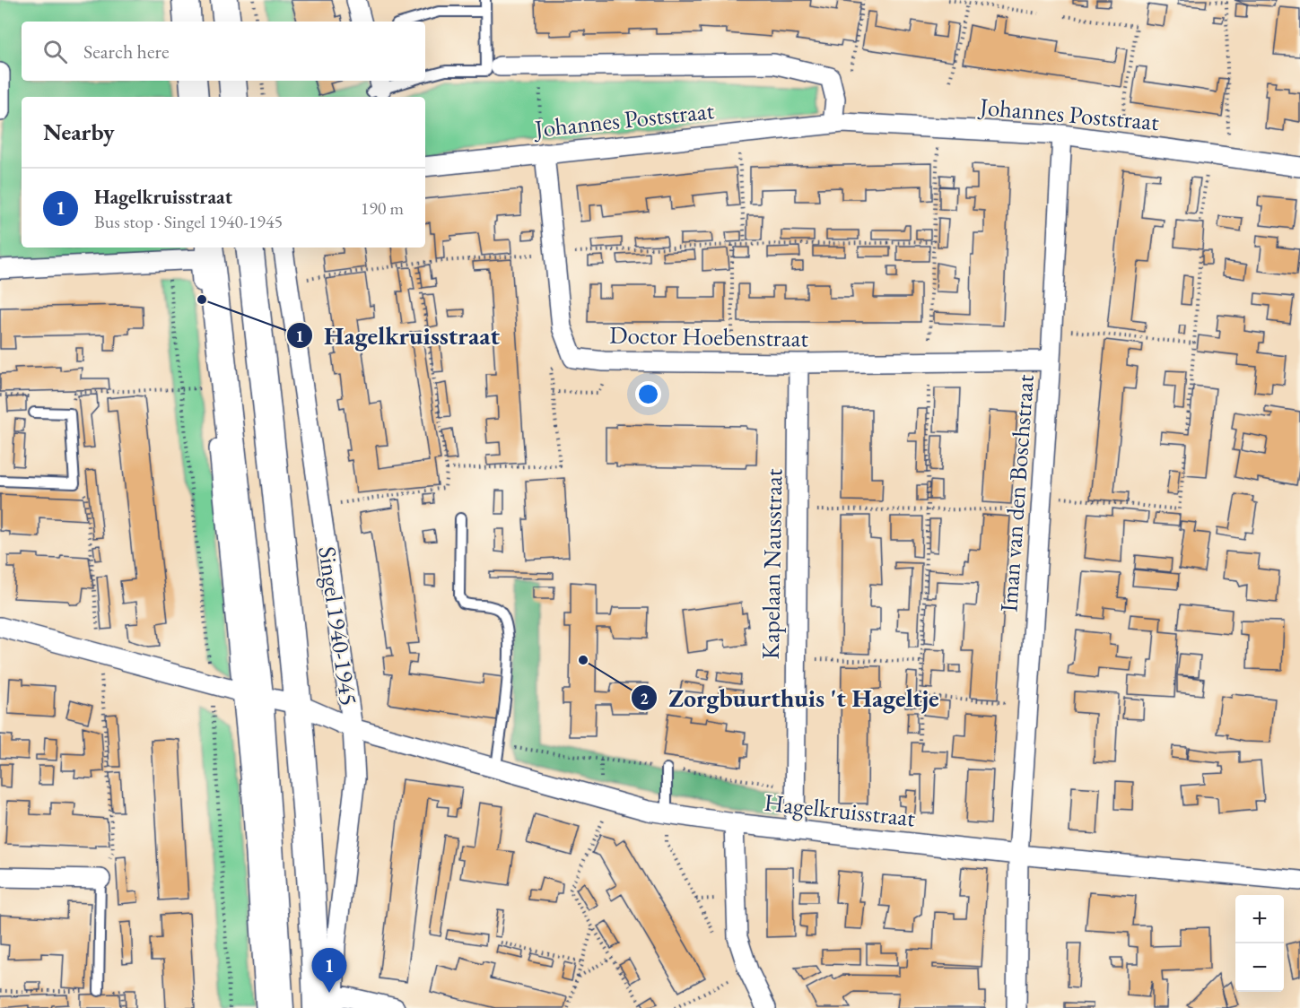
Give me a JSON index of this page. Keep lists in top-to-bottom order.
{
  "streets": {
    "main road": ["Singel 1940-1945"],
    "street": [
      "Johannes Poststraat",
      "Doctor Hoebenstraat",
      "Iman van den Boschstraat",
      "Kapelaan Nausstraat",
      "Hagelkruisstraat"
    ]
  },
  "crossings": [
    ["Johannes Poststraat", "Iman van den Boschstraat"],
    ["Doctor Hoebenstraat", "Iman van den Boschstraat"],
    ["Doctor Hoebenstraat", "Kapelaan Nausstraat"],
    ["Iman van den Boschstraat", "Hagelkruisstraat"],
    ["Kapelaan Nausstraat", "Hagelkruisstraat"],
    ["Singel 1940-1945", "Hagelkruisstraat"]
  ],
  "places": ["Hagelkruisstraat", "Zorgbuurthuis 't Hageltje"],
  "page": {
    "search": "Search here",
    "heading": "Nearby",
    "list": [
      {
        "mark": "1",
        "name": "Hagelkruisstraat",
        "note": "Bus stop · Singel 1940-1945",
        "value": "190 m"
      }
    ],
    "map_buttons": ["+", "−"],
    "pins": "1"
  }
}
